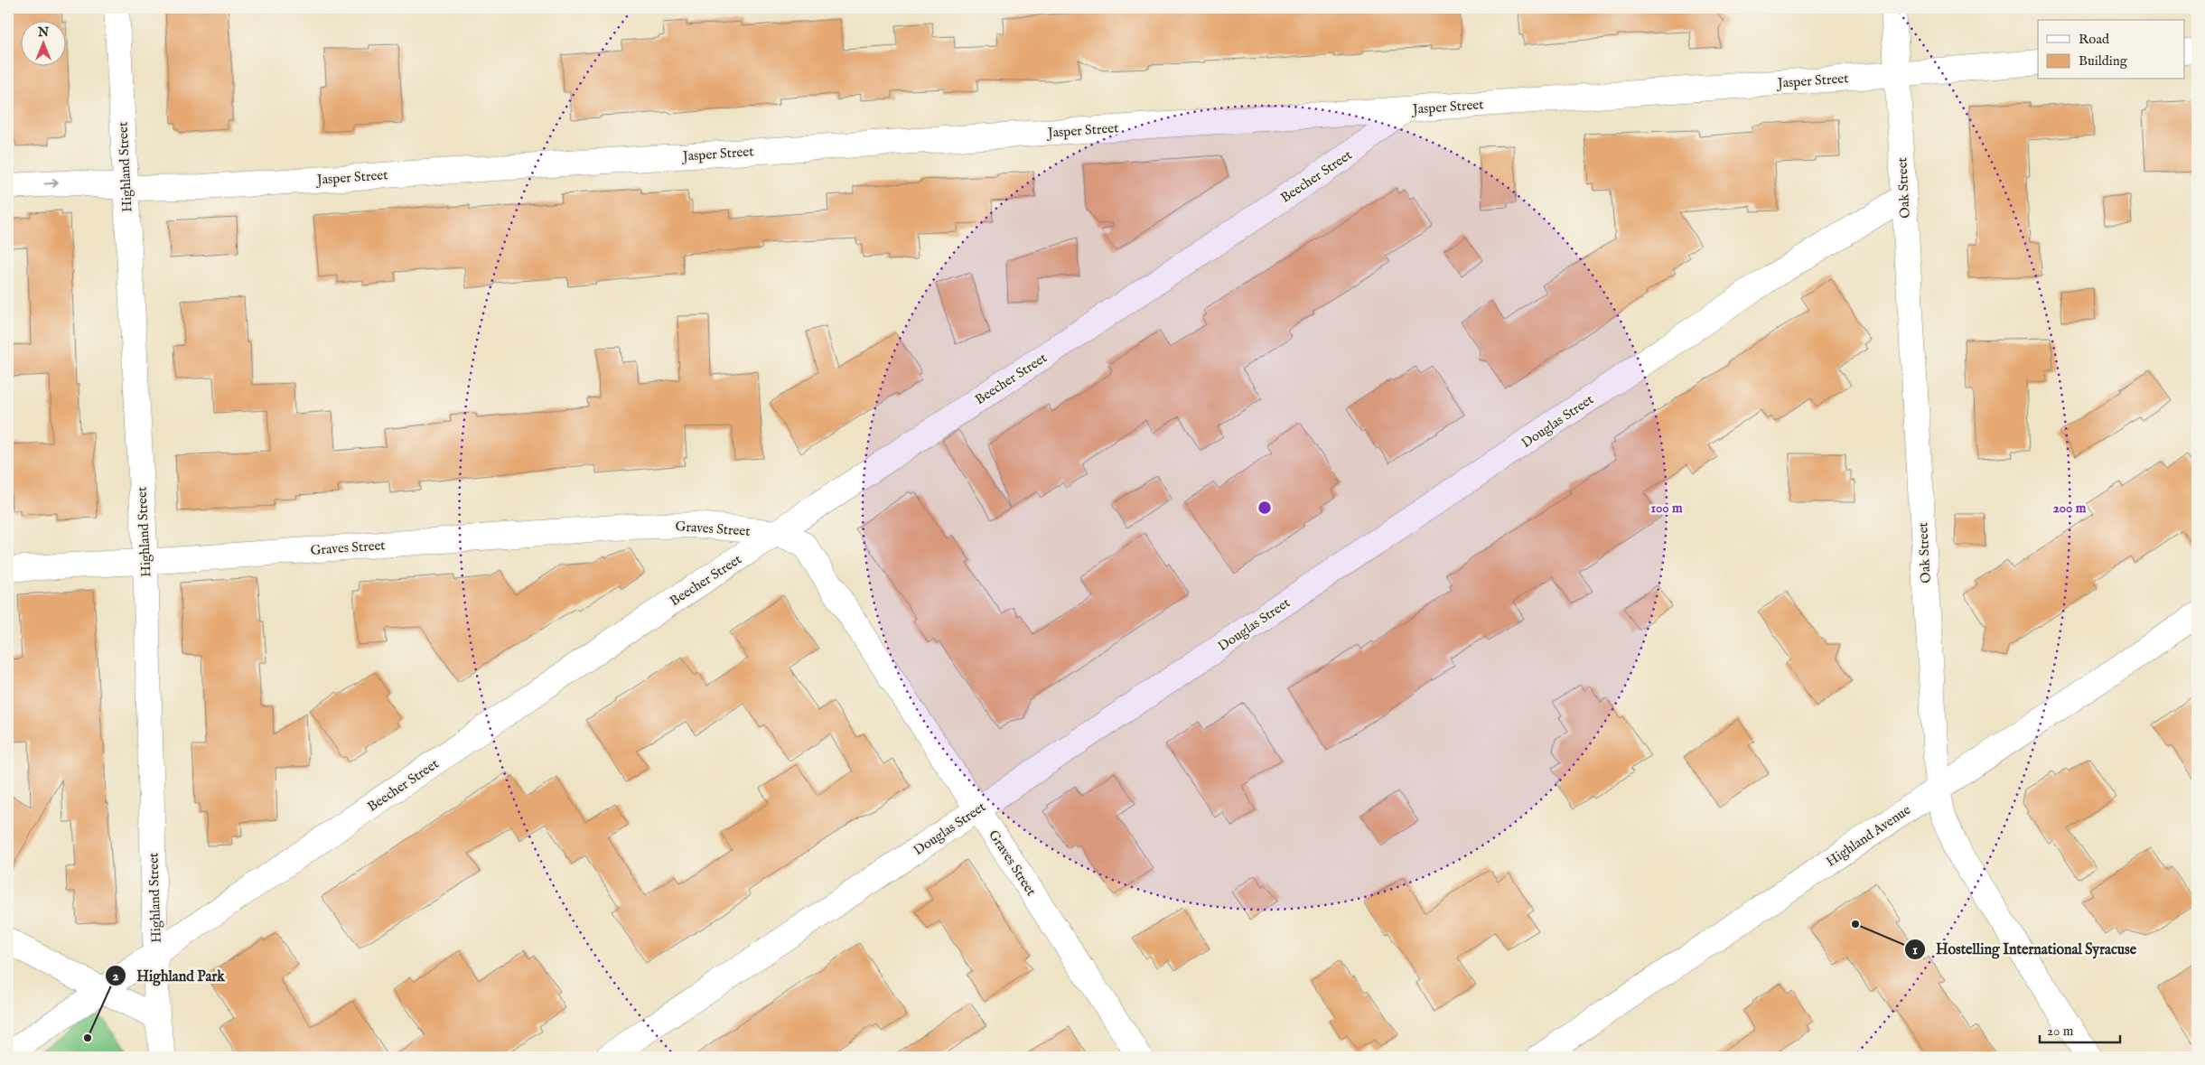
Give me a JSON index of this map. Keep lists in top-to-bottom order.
{
  "streets": {
    "street": [
      "Jasper Street",
      "Highland Street",
      "Beecher Street",
      "Oak Street",
      "Douglas Street",
      "Graves Street",
      "Highland Avenue"
    ]
  },
  "crossings": [
    ["Jasper Street", "Highland Street"],
    ["Jasper Street", "Beecher Street"],
    ["Jasper Street", "Oak Street"],
    ["Highland Street", "Beecher Street"],
    ["Highland Street", "Graves Street"],
    ["Beecher Street", "Graves Street"],
    ["Oak Street", "Douglas Street"],
    ["Oak Street", "Highland Avenue"],
    ["Douglas Street", "Graves Street"]
  ],
  "places": ["Hostelling International Syracuse", "Highland Park"],
  "legend": ["Road", "Building"],
  "scale_bar": "20 m",
  "north": "top",
  "rings": ["100 m", "200 m"]
}
